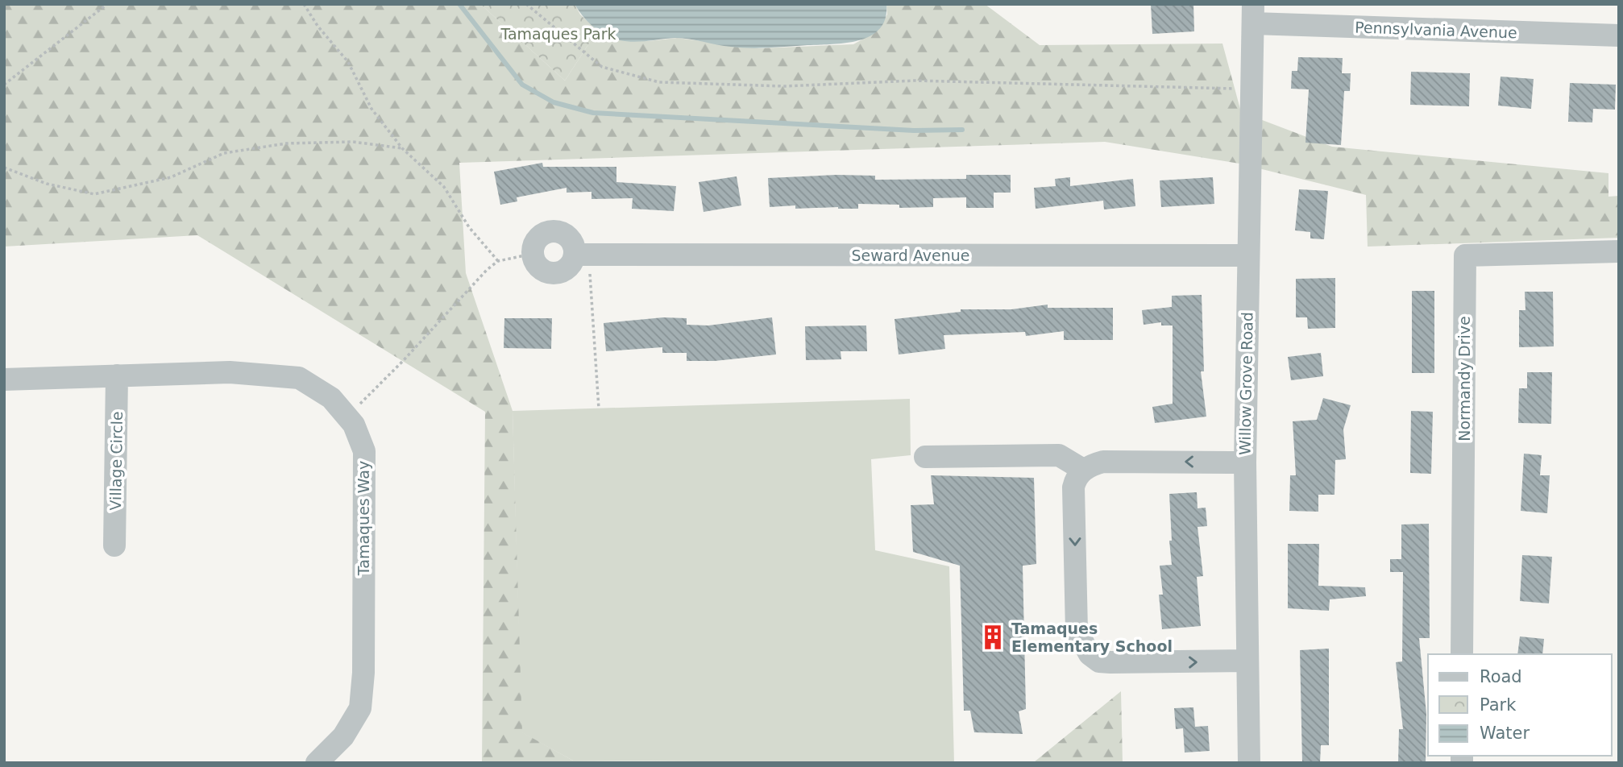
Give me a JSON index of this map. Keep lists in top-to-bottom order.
{
  "streets": {
    "street": [
      "Pennsylvania Avenue",
      "Seward Avenue",
      "Normandy Drive",
      "Willow Grove Road",
      "Village Circle",
      "Tamaques Way"
    ]
  },
  "crossings": [
    ["Pennsylvania Avenue", "Willow Grove Road"],
    ["Seward Avenue", "Willow Grove Road"],
    ["Village Circle", "Tamaques Way"]
  ],
  "parks": ["Tamaques Park"],
  "places": {
    "building": ["Tamaques Elementary School"]
  },
  "legend": ["Road", "Park", "Water"]
}
